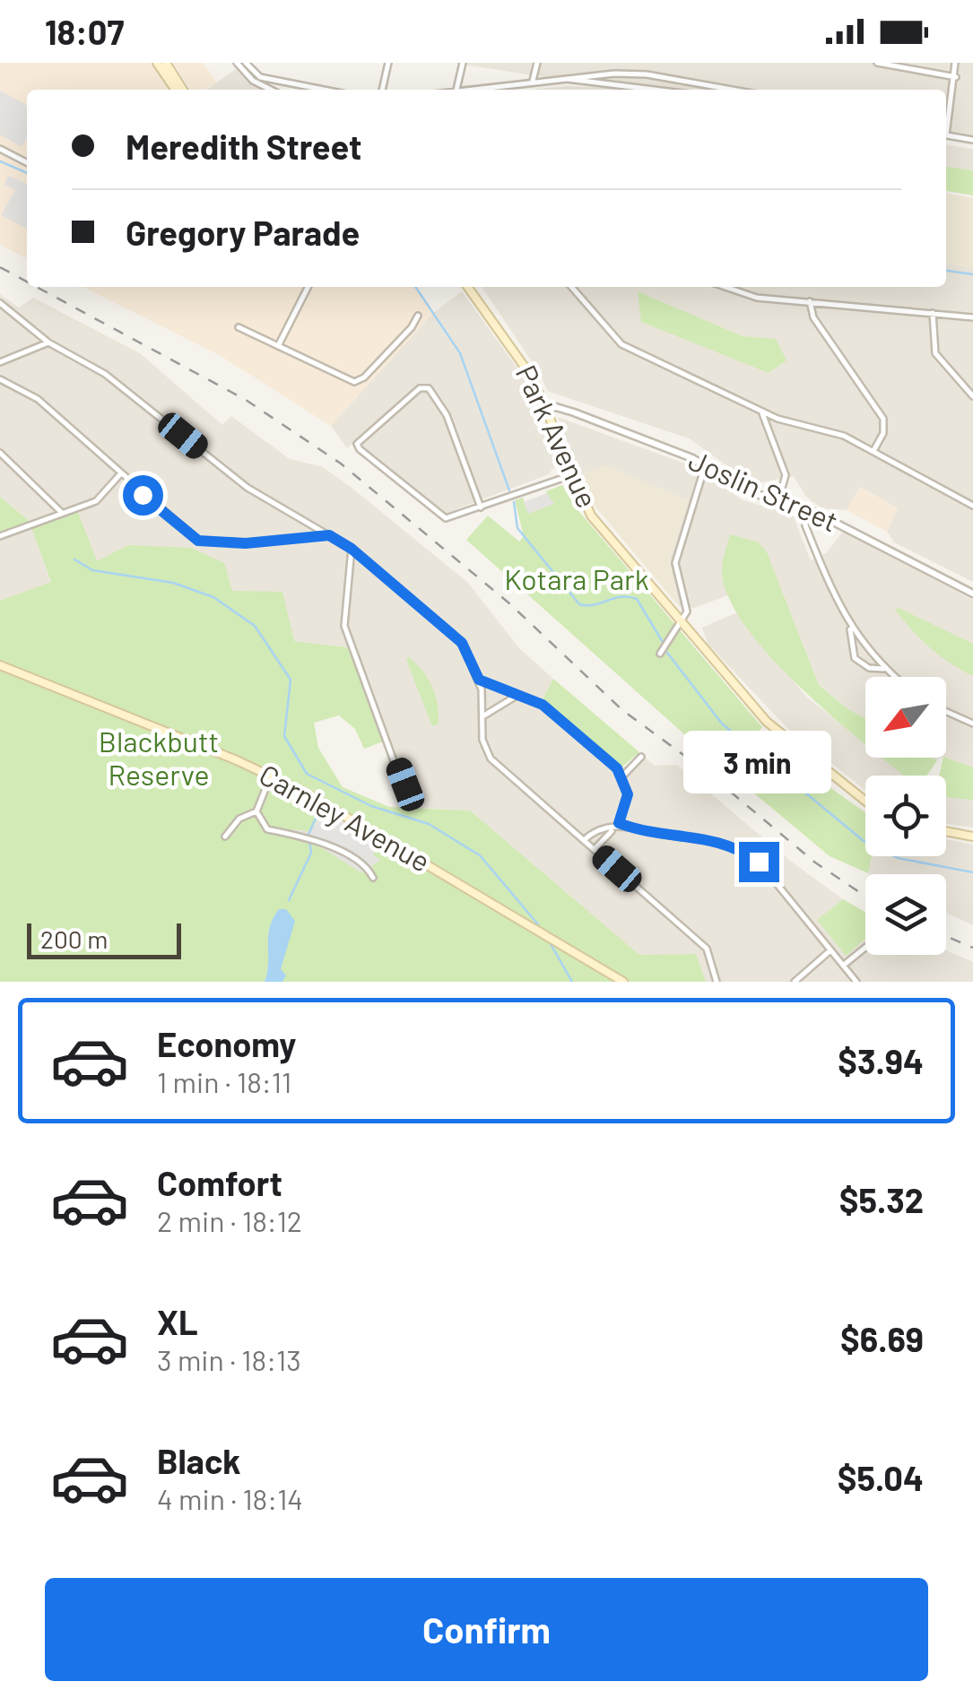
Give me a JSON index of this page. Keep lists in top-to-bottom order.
{
  "streets": {
    "main road": ["Park Avenue", "Carnley Avenue"],
    "street": ["Joslin Street"]
  },
  "crossings": [
    ["Park Avenue", "Joslin Street"]
  ],
  "parks": ["Kotara Park", "Blackbutt Reserve"],
  "scale_bar": "200 m",
  "north": "bottom left",
  "page": {
    "status": "18:07",
    "banner": ["Meredith Street", "Gregory Parade"],
    "bubble": "3 min",
    "scale": "200 m",
    "list": [
      {
        "name": "Economy",
        "note": "1 min · 18:11",
        "value": "$3.94"
      },
      {
        "name": "Comfort",
        "note": "2 min · 18:12",
        "value": "$5.32"
      },
      {
        "name": "XL",
        "note": "3 min · 18:13",
        "value": "$6.69"
      },
      {
        "name": "Black",
        "note": "4 min · 18:14",
        "value": "$5.04"
      }
    ],
    "buttons": "Confirm"
  }
}
